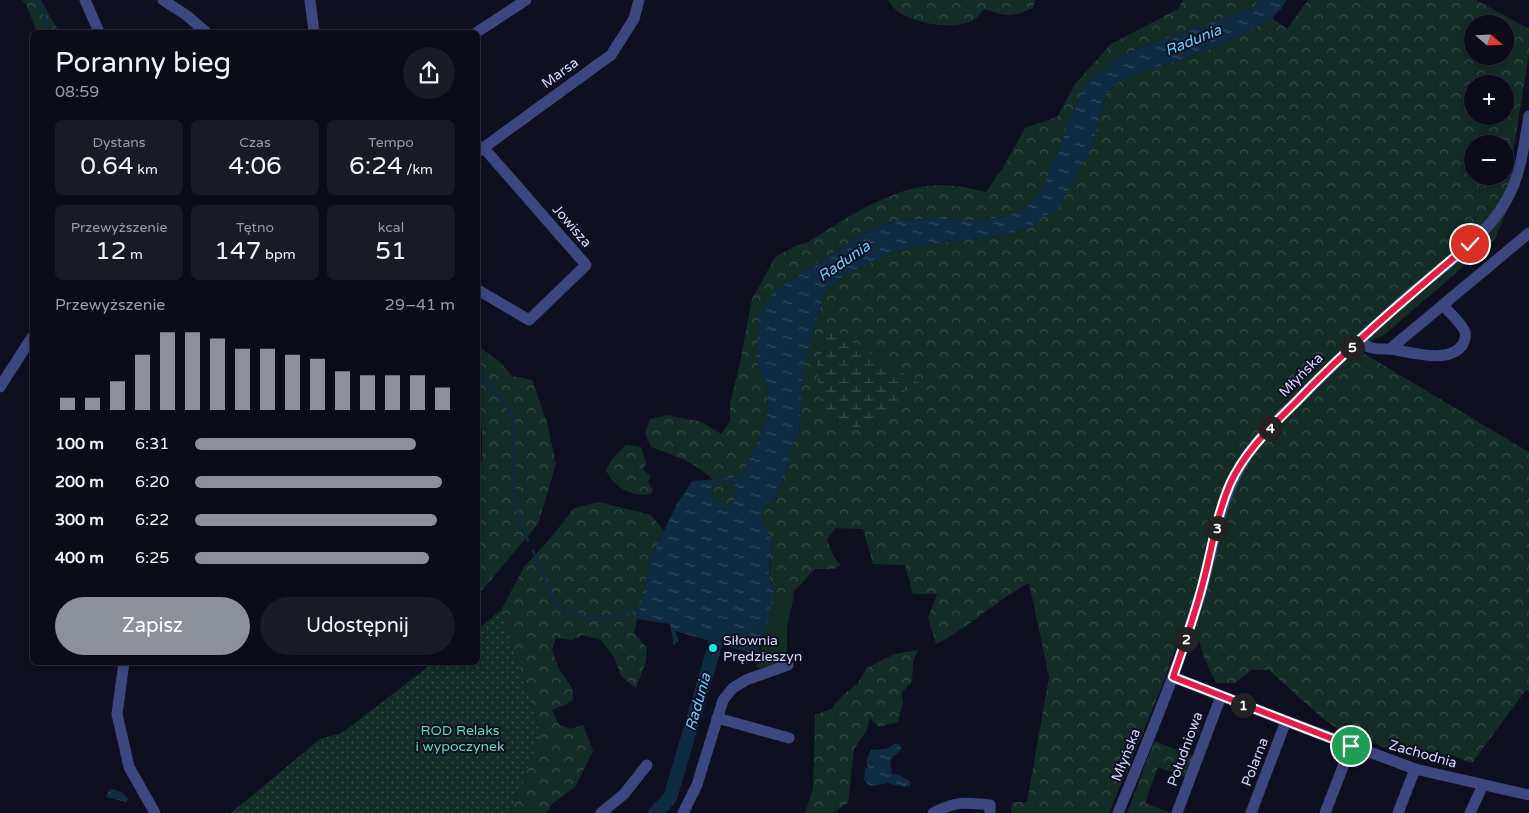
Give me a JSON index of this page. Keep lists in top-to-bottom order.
{
  "streets": {
    "street": [
      "Marsa",
      "Jowisza",
      "Młyńska",
      "Południowa",
      "Zachodnia",
      "Polarna"
    ]
  },
  "crossings": [
    ["Marsa", "Jowisza"],
    ["Młyńska", "Zachodnia"],
    ["Południowa", "Zachodnia"],
    ["Zachodnia", "Polarna"]
  ],
  "water": ["Radunia"],
  "parks": ["ROD Relaks i wypoczynek"],
  "places": ["Siłownia Prędzieszyn"],
  "north": "right",
  "page": {
    "map_buttons": ["+", "−"],
    "heading": ["Poranny bieg", "08:59"],
    "stats": [
      ["Dystans", "0.64 km"],
      ["Czas", "4:06"],
      ["Tempo", "6:24 /km"],
      ["Przewyższenie", "12 m"],
      ["Tętno", "147 bpm"],
      ["kcal", "51"]
    ],
    "chart": ["Przewyższenie", "29–41 m"],
    "pins": [
      "5",
      "4",
      "3",
      "2",
      "1"
    ],
    "list": [
      {
        "name": "100 m",
        "note": "6:31"
      },
      {
        "name": "200 m",
        "note": "6:20"
      },
      {
        "name": "300 m",
        "note": "6:22"
      },
      {
        "name": "400 m",
        "note": "6:25"
      }
    ],
    "buttons": ["Zapisz", "Udostępnij"]
  }
}
